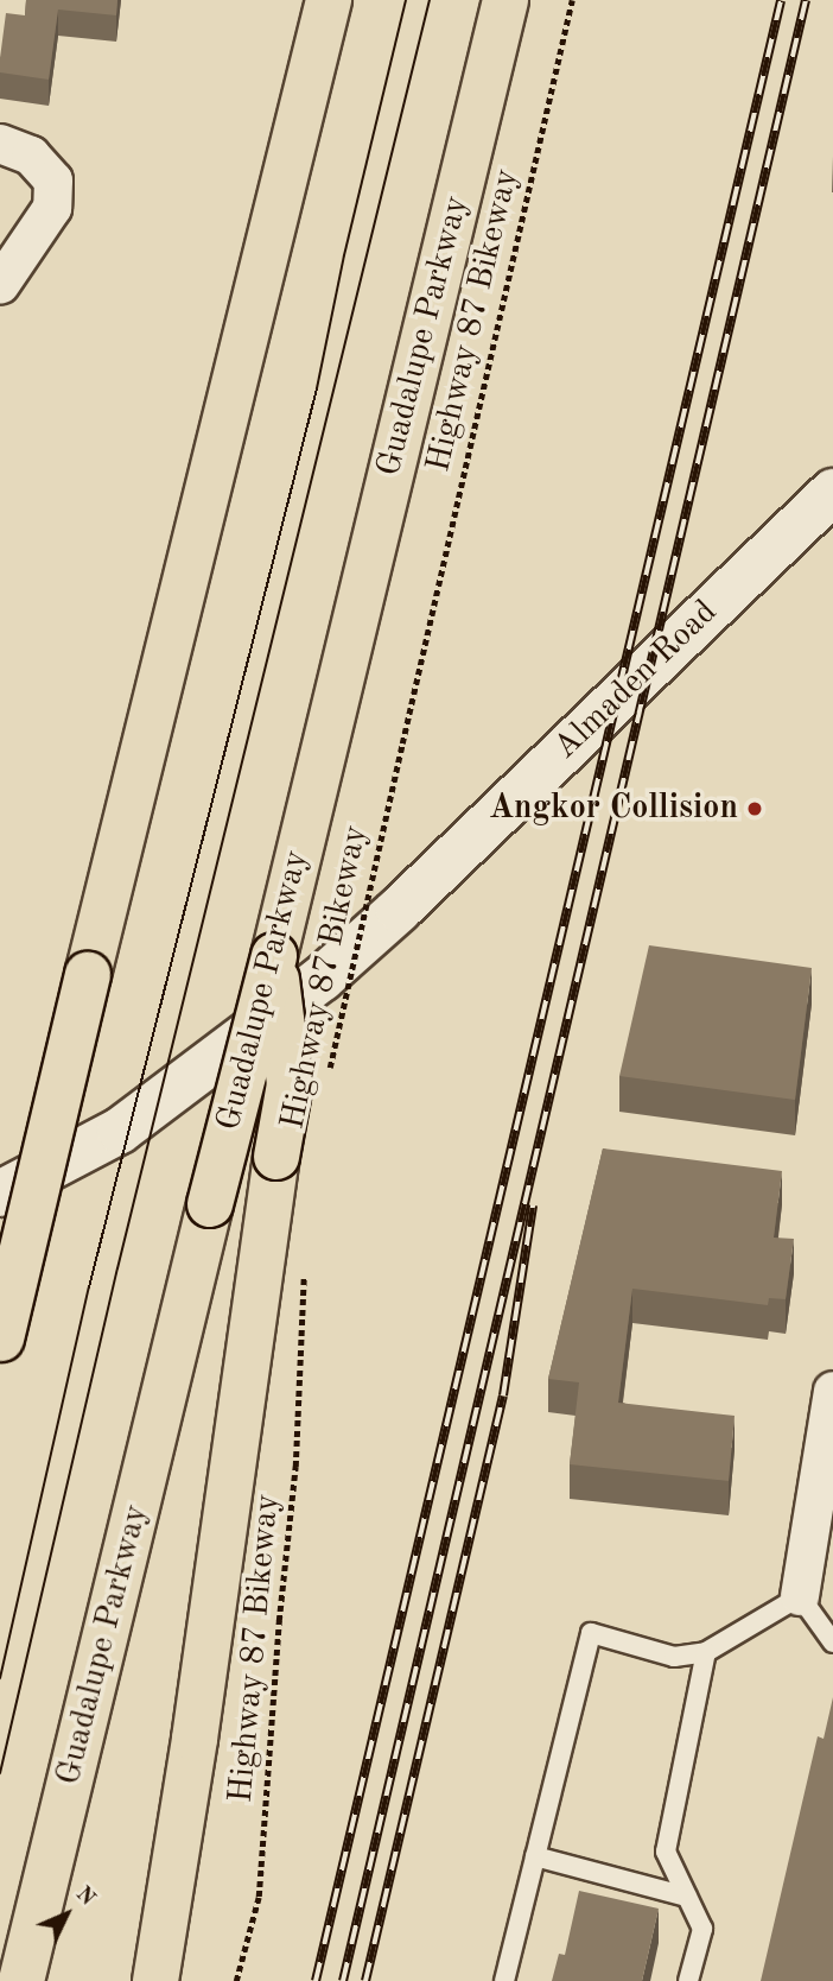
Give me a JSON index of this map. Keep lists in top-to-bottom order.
{
  "streets": {
    "highway": ["Guadalupe Parkway"],
    "street": ["Almaden Road"],
    "path": ["Highway 87 Bikeway"]
  },
  "places": ["Angkor Collision"],
  "north": "top right"
}
